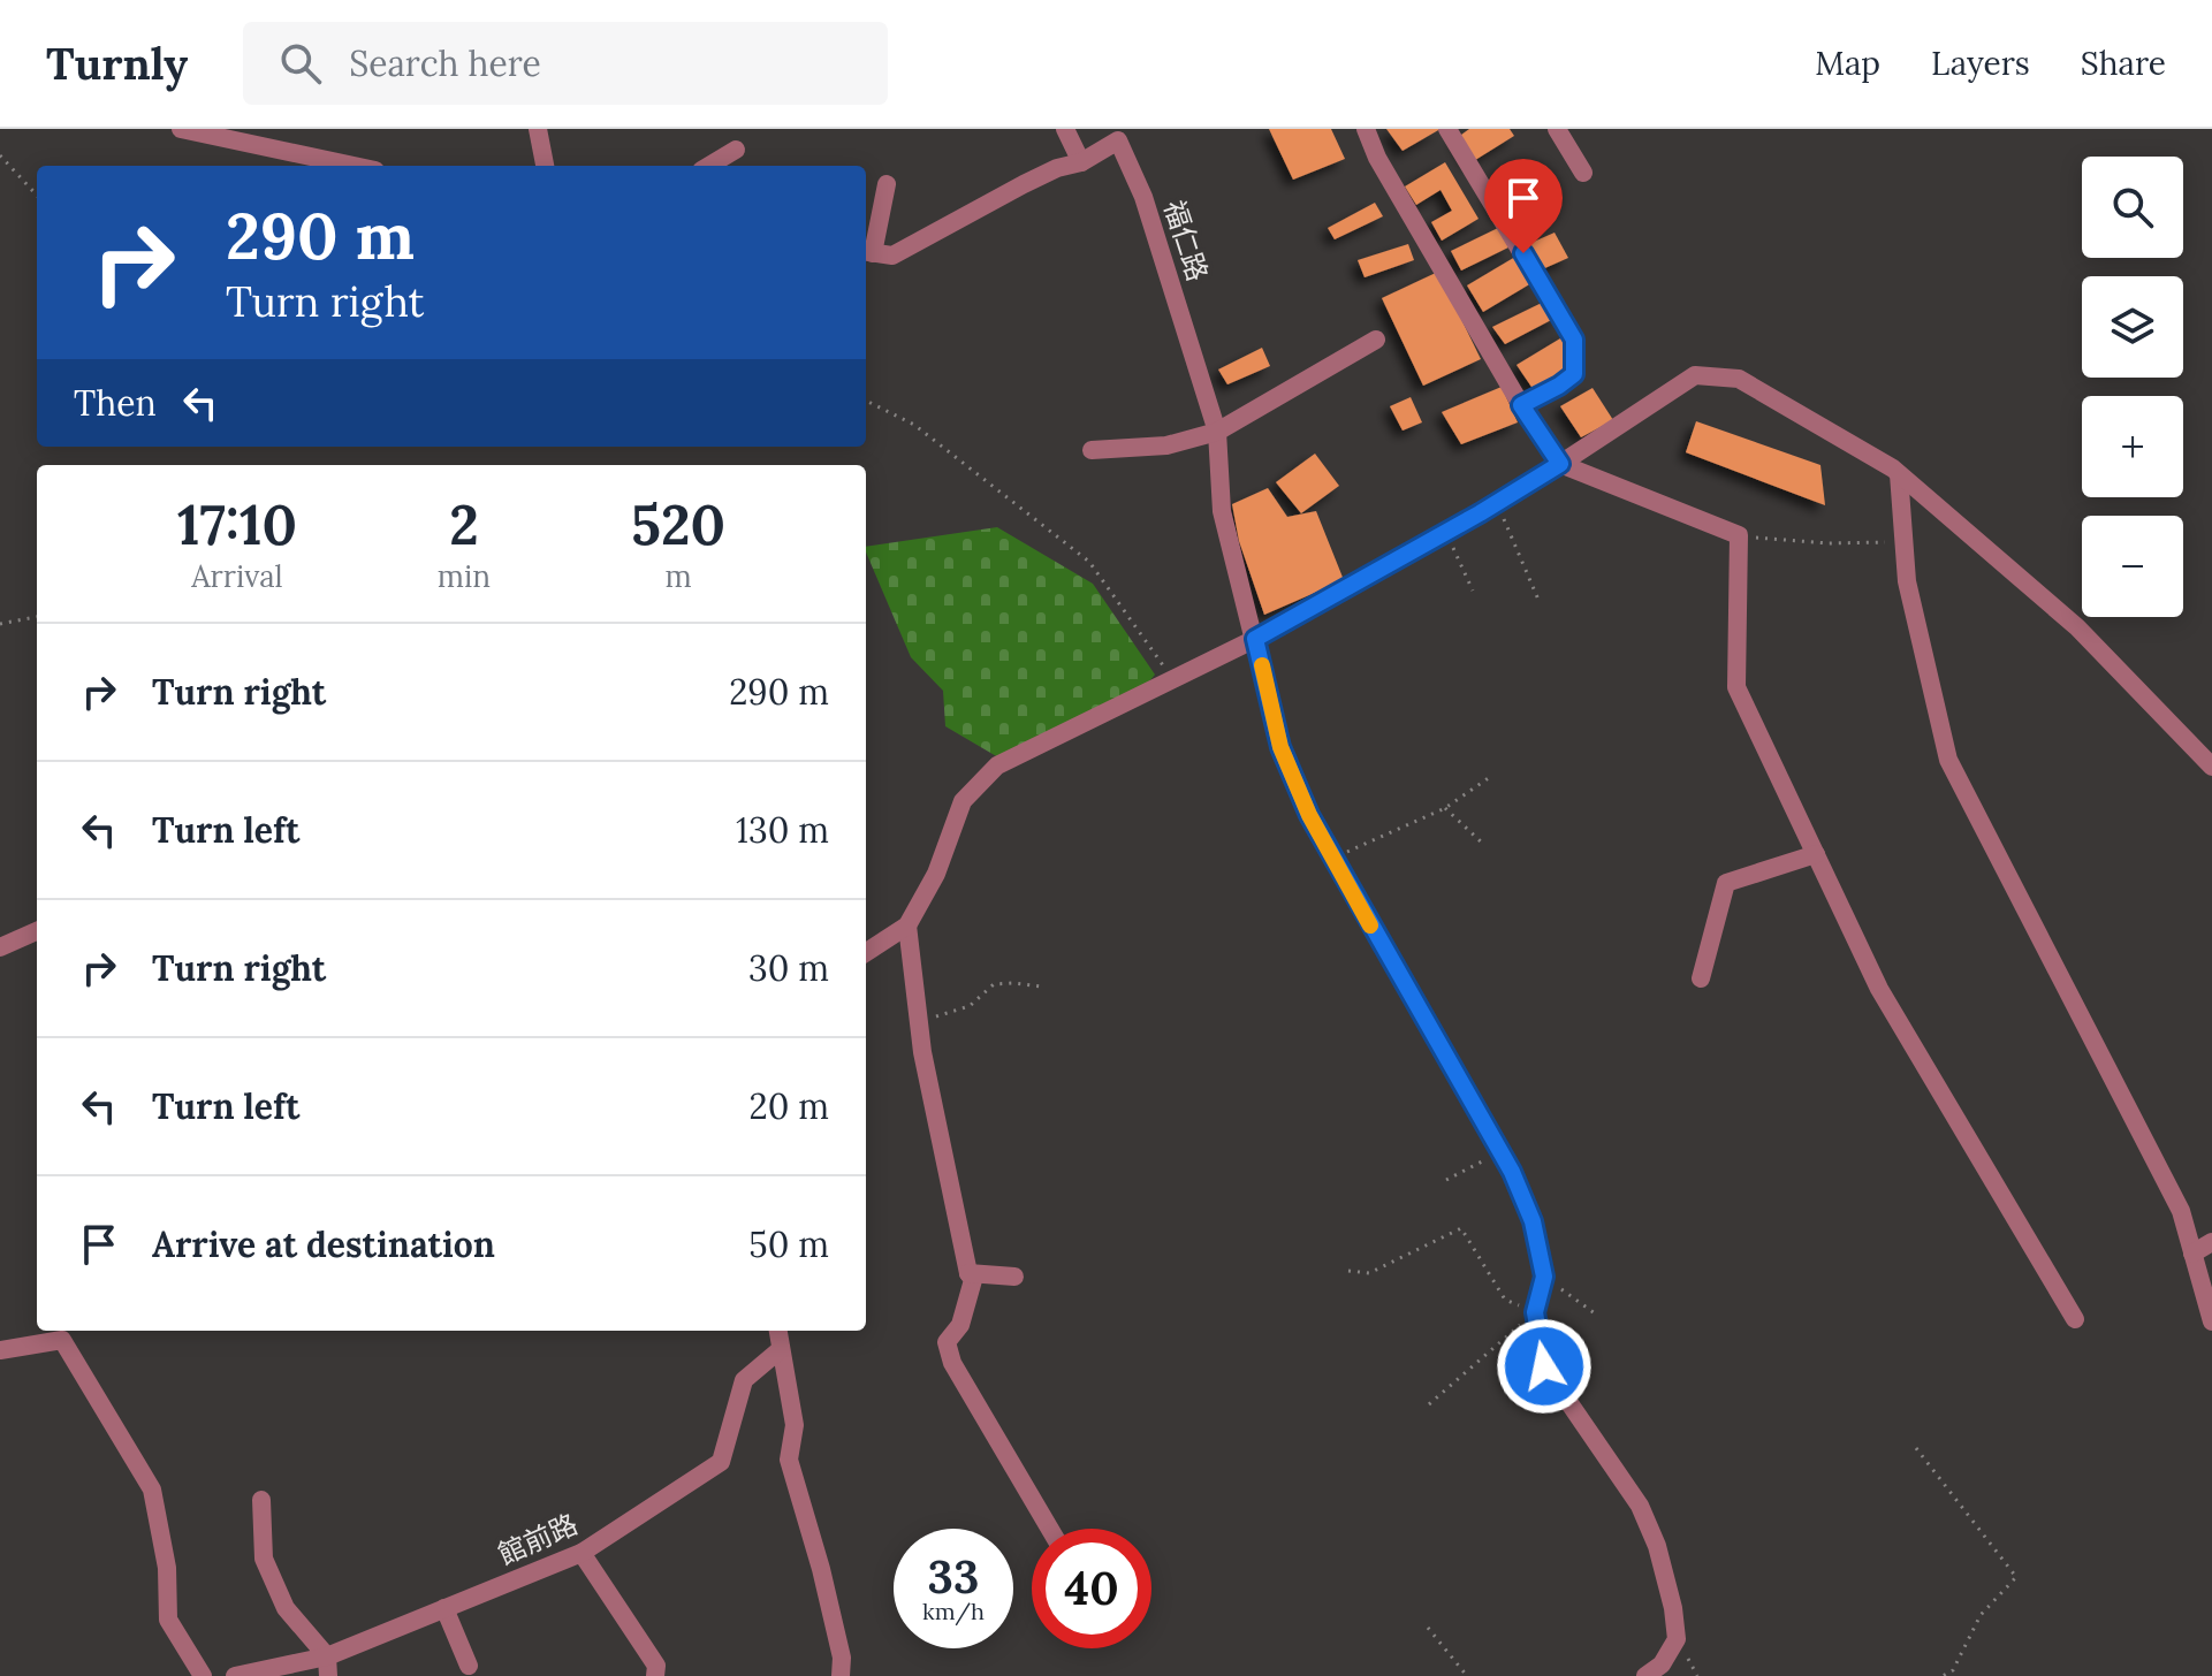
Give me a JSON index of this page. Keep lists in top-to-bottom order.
{
  "streets": {
    "street": ["福仁路", "館前路"]
  },
  "page": {
    "header": "Turnly",
    "search": "Search here",
    "nav": ["Map", "Layers", "Share"],
    "map_buttons": ["+", "−"],
    "turn": ["290 m", "Turn right"],
    "then": "Then",
    "eta": [
      "17:10",
      "Arrival",
      "2",
      "min",
      "520",
      "m"
    ],
    "list": [
      {
        "name": "Turn right",
        "value": "290 m"
      },
      {
        "name": "Turn left",
        "value": "130 m"
      },
      {
        "name": "Turn right",
        "value": "30 m"
      },
      {
        "name": "Turn left",
        "value": "20 m"
      },
      {
        "name": "Arrive at destination",
        "value": "50 m"
      }
    ],
    "speed": "33 km/h",
    "limit": "40"
  }
}
